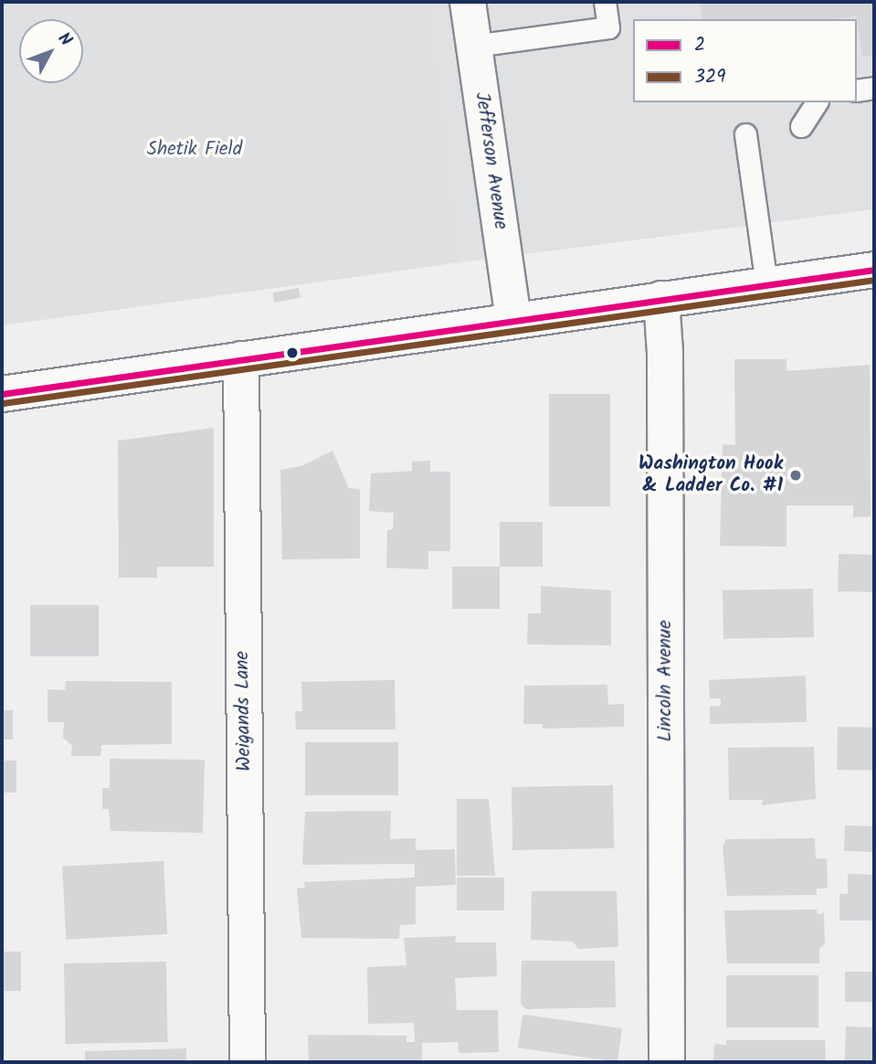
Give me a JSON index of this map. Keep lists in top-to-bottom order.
{
  "streets": {
    "street": ["Jefferson Avenue", "Lincoln Avenue", "Weigands Lane"]
  },
  "parks": ["Shetik Field"],
  "places": ["Washington Hook & Ladder Co. #1"],
  "lines": ["transit line 2", "transit line 329"],
  "legend": ["2", "329"],
  "north": "top right"
}
